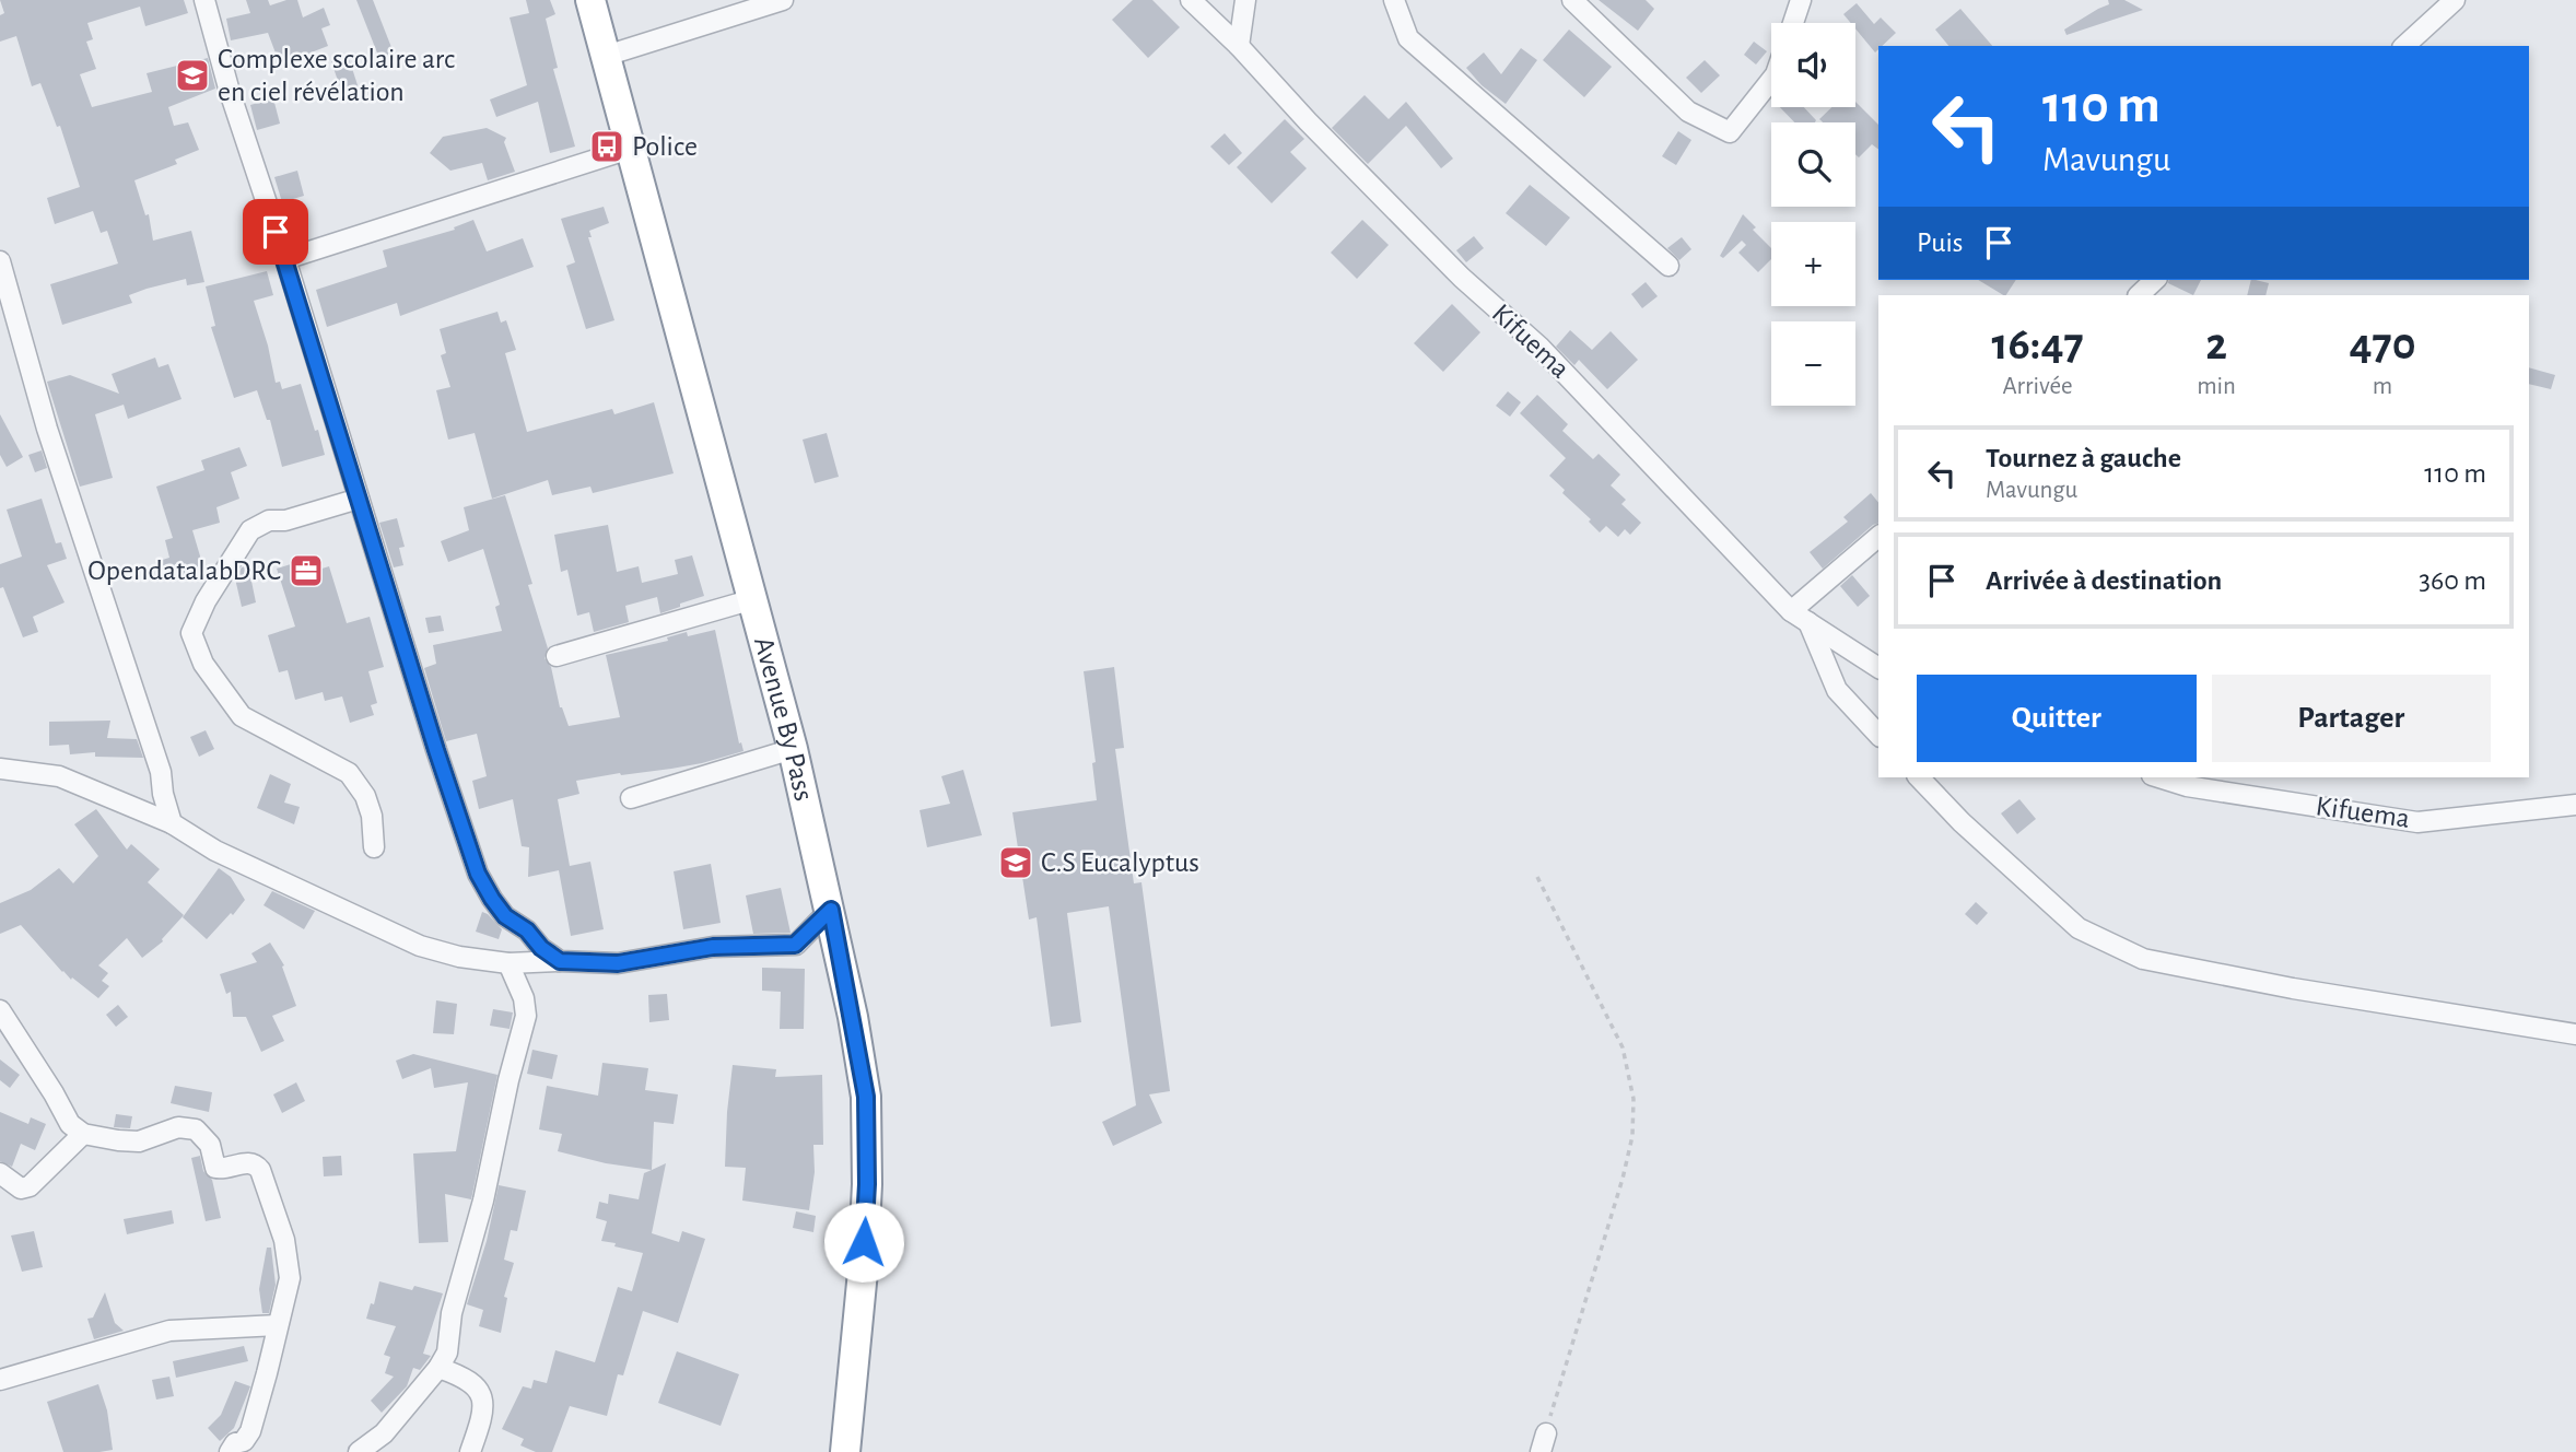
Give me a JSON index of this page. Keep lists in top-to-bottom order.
{
  "streets": {
    "highway": ["Avenue By Pass"],
    "street": ["Kifuema"]
  },
  "places": {
    "school or university": ["Complexe scolaire arc en ciel révélation", "C.S Eucalyptus"],
    "bus stop": ["Police"],
    "office": ["OpendatalabDRC"]
  },
  "page": {
    "map_buttons": ["+", "−"],
    "turn": ["110 m", "Mavungu"],
    "then": "Puis",
    "eta": [
      "16:47",
      "Arrivée",
      "2",
      "min",
      "470",
      "m"
    ],
    "list": [
      {
        "name": "Tournez à gauche",
        "note": "Mavungu",
        "value": "110 m"
      },
      {
        "name": "Arrivée à destination",
        "value": "360 m"
      }
    ],
    "buttons": ["Quitter", "Partager"]
  }
}
